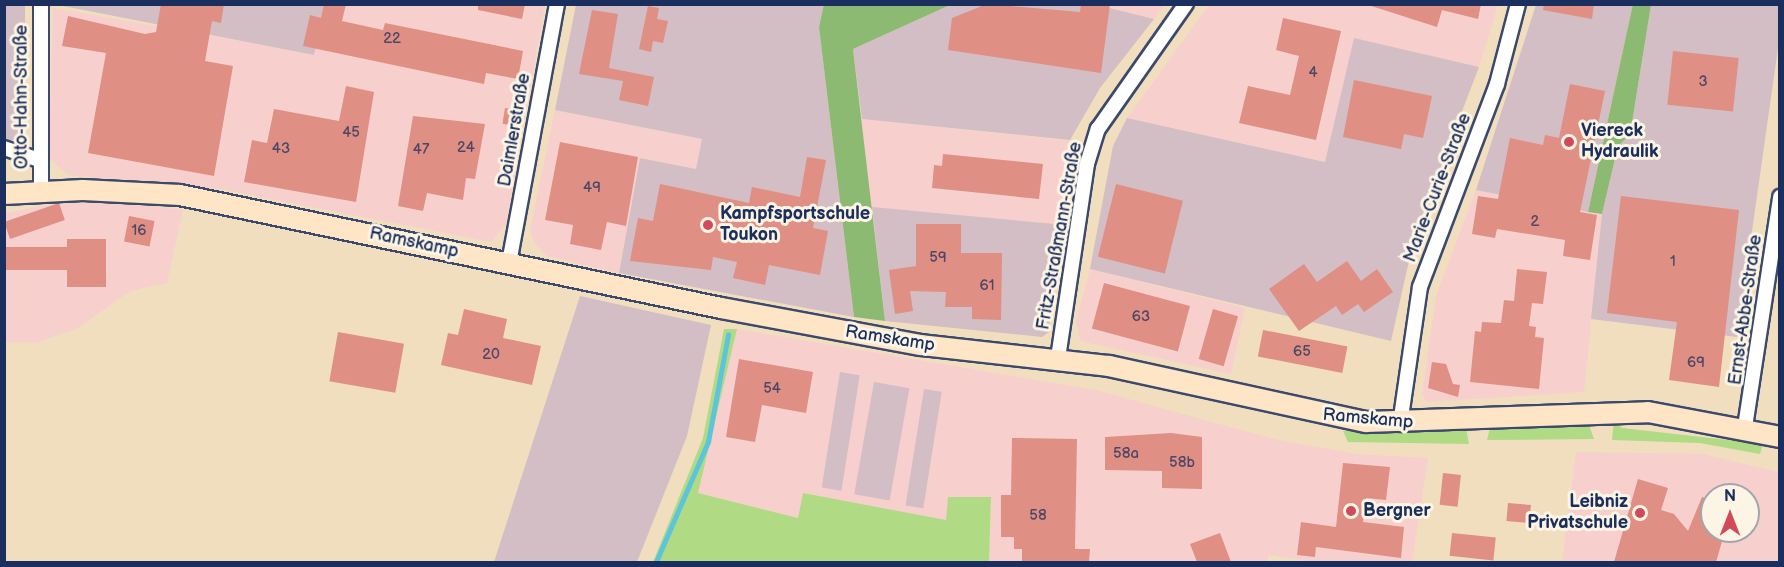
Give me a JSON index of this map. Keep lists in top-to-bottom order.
{
  "streets": {
    "street": [
      "Otto-Hahn-Straße",
      "Daimlerstraße",
      "Marie-Curie-Straße",
      "Fritz-Straßmann-Straße",
      "Ramskamp",
      "Ernst-Abbe-Straße"
    ]
  },
  "crossings": [
    ["Otto-Hahn-Straße", "Ramskamp"],
    ["Daimlerstraße", "Ramskamp"],
    ["Marie-Curie-Straße", "Ramskamp"],
    ["Fritz-Straßmann-Straße", "Ramskamp"],
    ["Ramskamp", "Ernst-Abbe-Straße"]
  ],
  "places": [
    "Viereck Hydraulik",
    "Kampfsportschule Toukon",
    "Bergner",
    "Leibniz Privatschule"
  ],
  "house_numbers": [
    "22",
    "4",
    "3",
    "45",
    "24",
    "43",
    "47",
    "49",
    "2",
    "16",
    "59",
    "1",
    "61",
    "63",
    "65",
    "20",
    "69",
    "54",
    "58a",
    "58b",
    "58"
  ],
  "north": "top"
}
